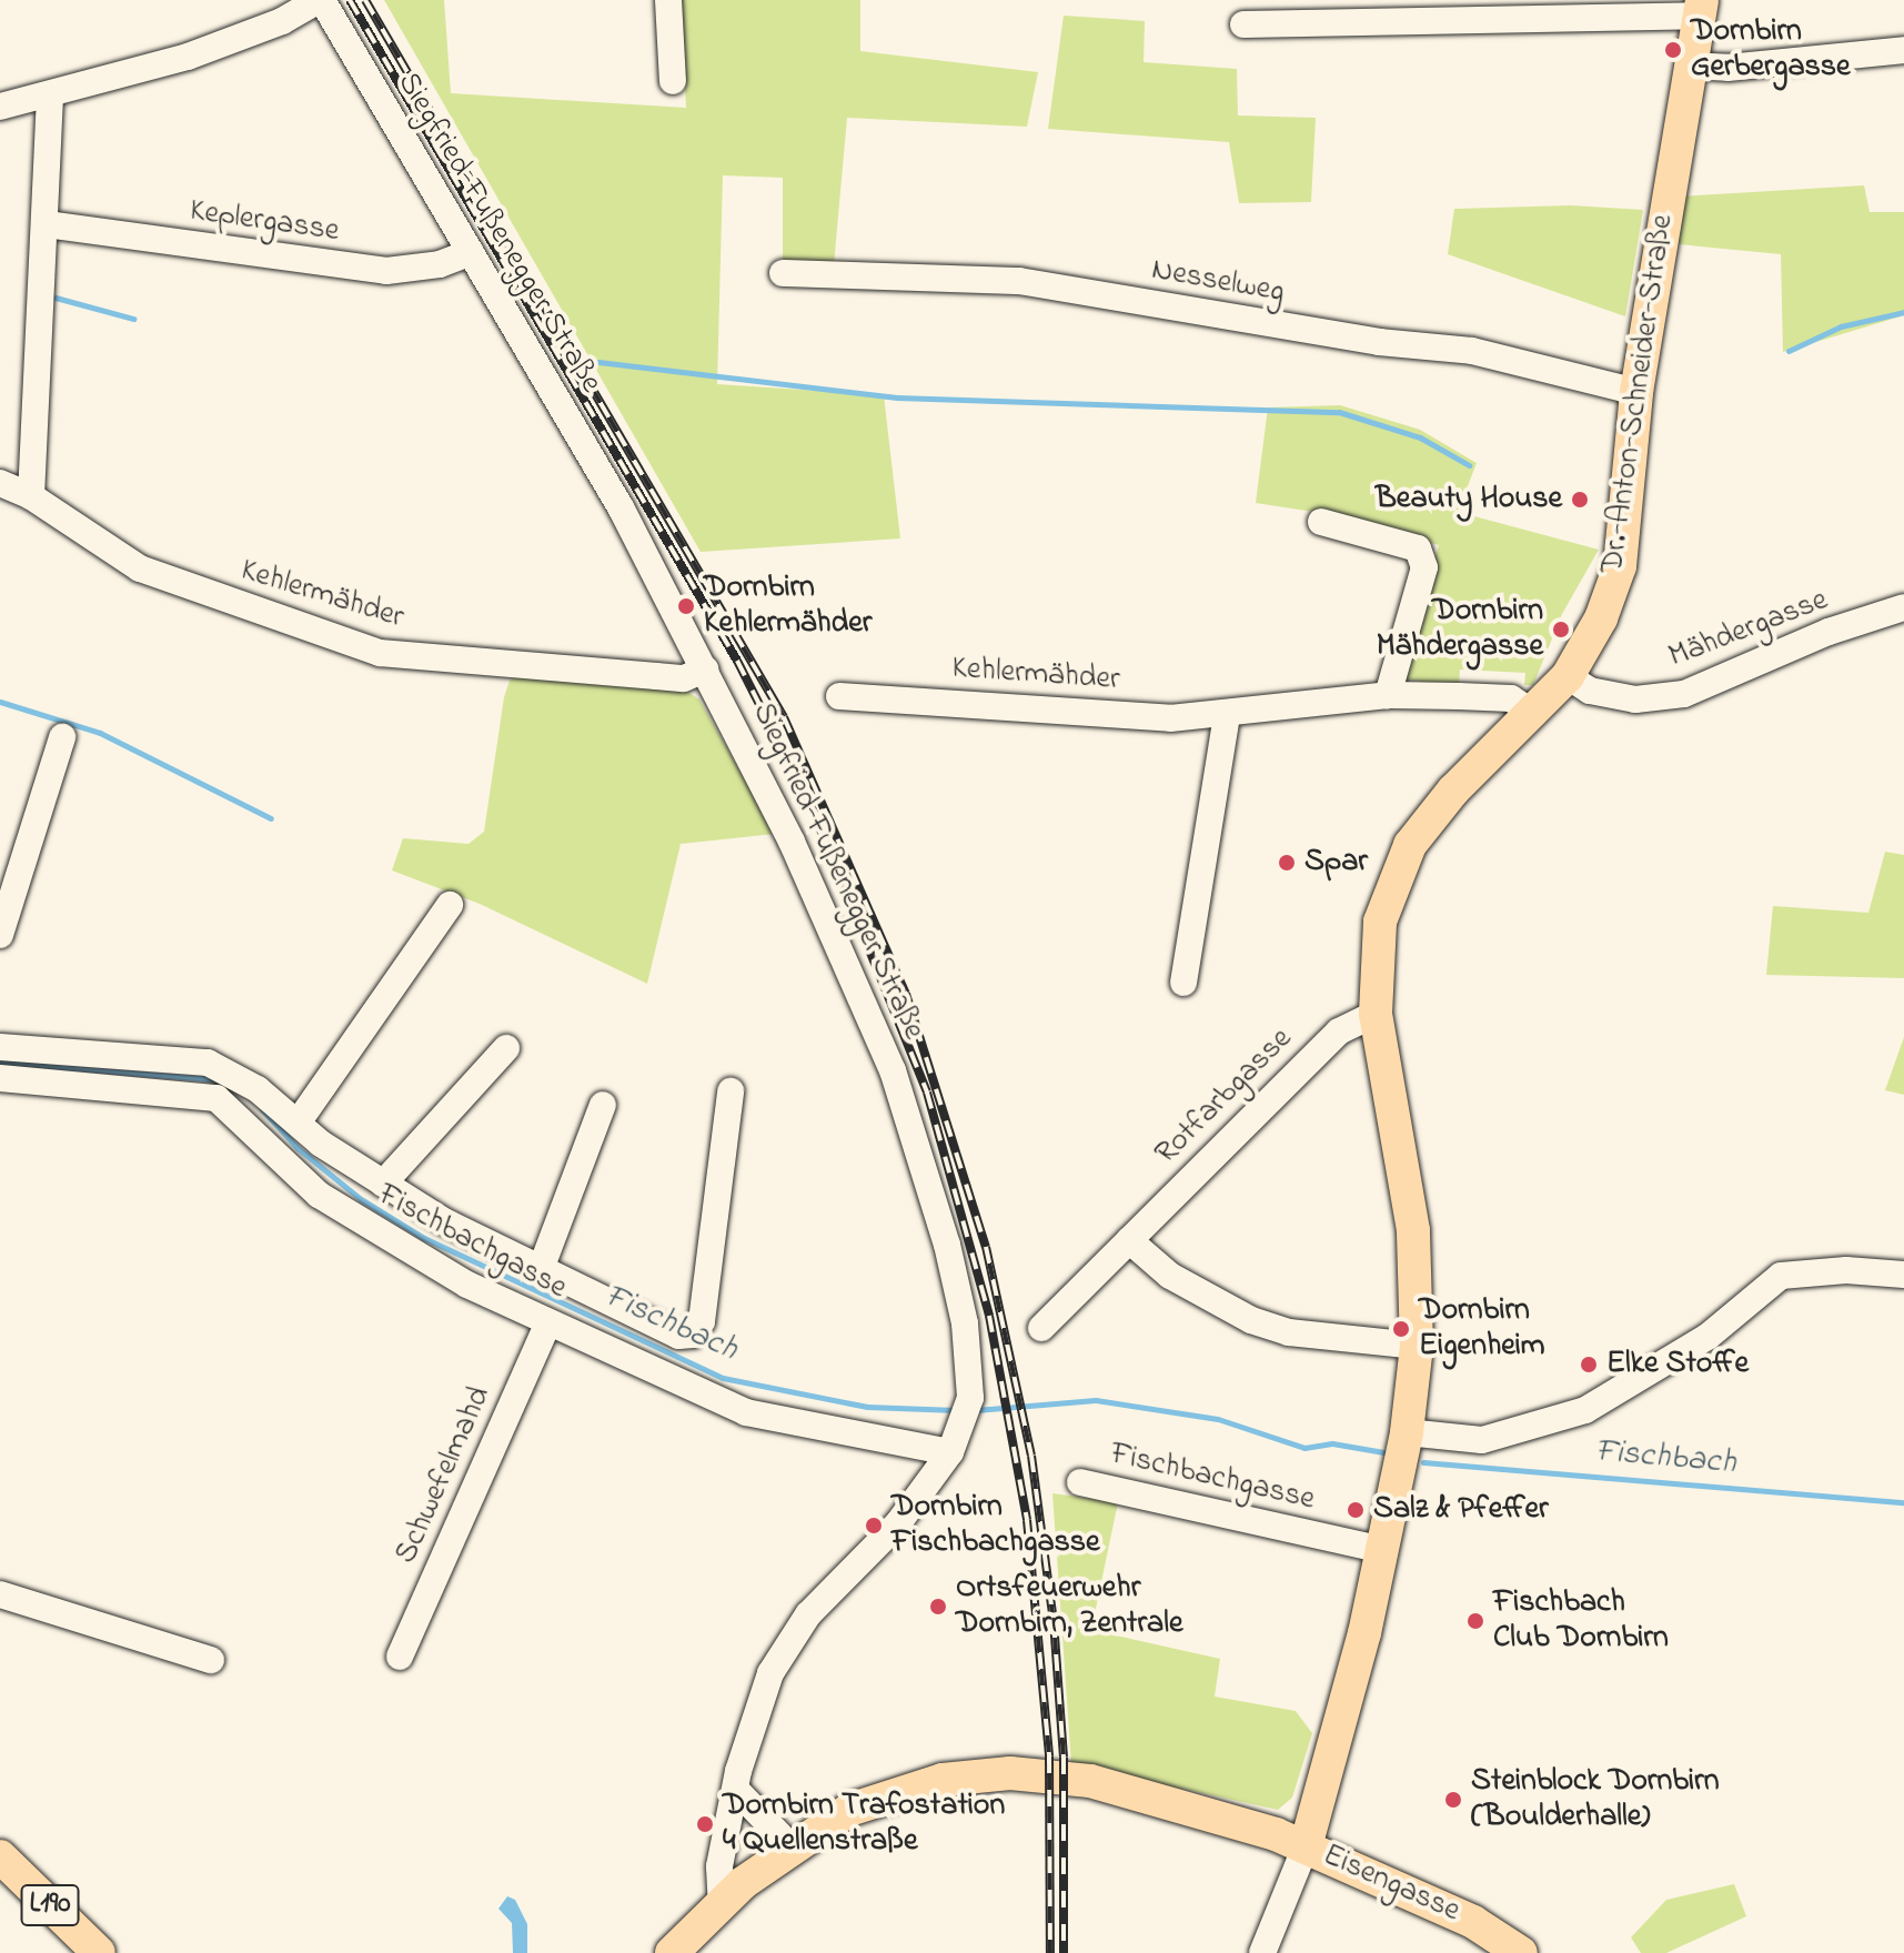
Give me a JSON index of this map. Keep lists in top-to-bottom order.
{
  "streets": {
    "main road": ["Dr.-Anton-Schneider-Straße", "Eisengasse", "L190"],
    "street": [
      "Keplergasse",
      "Siegfried-Fußenegger Straße",
      "Nesselweg",
      "Kehlermähder",
      "Mähdergasse",
      "Rotfarbgasse",
      "Fischbachgasse",
      "Schwefelmahd"
    ]
  },
  "crossings": [
    ["Keplergasse", "Siegfried-Fußenegger Straße"],
    ["Siegfried-Fußenegger Straße", "Kehlermähder"],
    ["Siegfried-Fußenegger Straße", "Fischbachgasse"],
    ["Siegfried-Fußenegger Straße", "Eisengasse"],
    ["Nesselweg", "Dr.-Anton-Schneider-Straße"],
    ["Dr.-Anton-Schneider-Straße", "Kehlermähder"],
    ["Dr.-Anton-Schneider-Straße", "Mähdergasse"],
    ["Dr.-Anton-Schneider-Straße", "Rotfarbgasse"],
    ["Dr.-Anton-Schneider-Straße", "Fischbachgasse"],
    ["Dr.-Anton-Schneider-Straße", "Eisengasse"],
    ["Fischbachgasse", "Schwefelmahd"]
  ],
  "water": ["Fischbach"],
  "places": [
    "Dornbirn Gerbergasse",
    "Beauty House",
    "Dornbirn Kehlermähder",
    "Dornbirn Mähdergasse",
    "Spar",
    "Dornbirn Eigenheim",
    "Elke Stoffe",
    "Salz & Pfeffer",
    "Dornbirn Fischbachgasse",
    "Ortsfeuerwehr Dornbirn, Zentrale",
    "Fischbach Club Dornbirn",
    "Steinblock Dornbirn (Boulderhalle)",
    "Dornbirn Trafostation 4 Quellenstraße"
  ]
}
